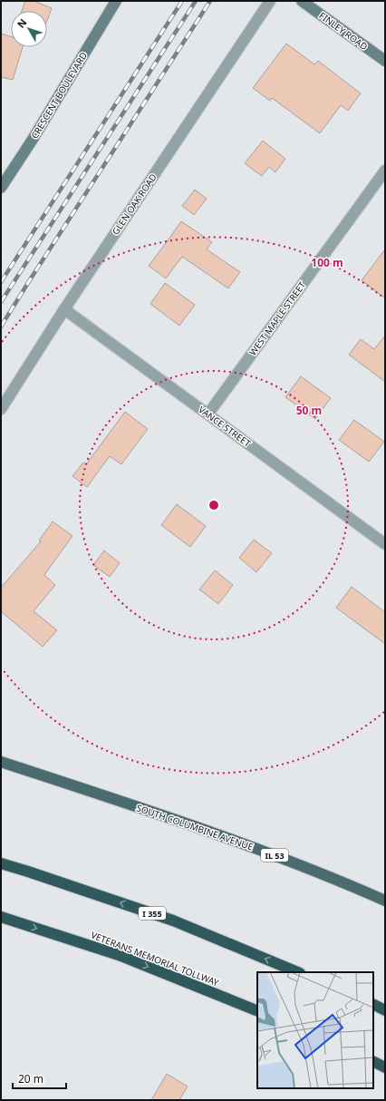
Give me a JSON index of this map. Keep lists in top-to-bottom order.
{
  "streets": {
    "highway": ["I 355", "VETERANS MEMORIAL TOLLWAY"],
    "main road": ["SOUTH COLUMBINE AVENUE", "IL 53"],
    "street": [
      "FINLEY ROAD",
      "CRESCENT BOULEVARD",
      "GLEN OAK ROAD",
      "WEST MAPLE STREET",
      "VANCE STREET"
    ]
  },
  "crossings": [
    ["GLEN OAK ROAD", "VANCE STREET"],
    ["WEST MAPLE STREET", "VANCE STREET"]
  ],
  "scale_bar": "20 m",
  "north": "top left",
  "rings": ["100 m", "50 m"]
}
